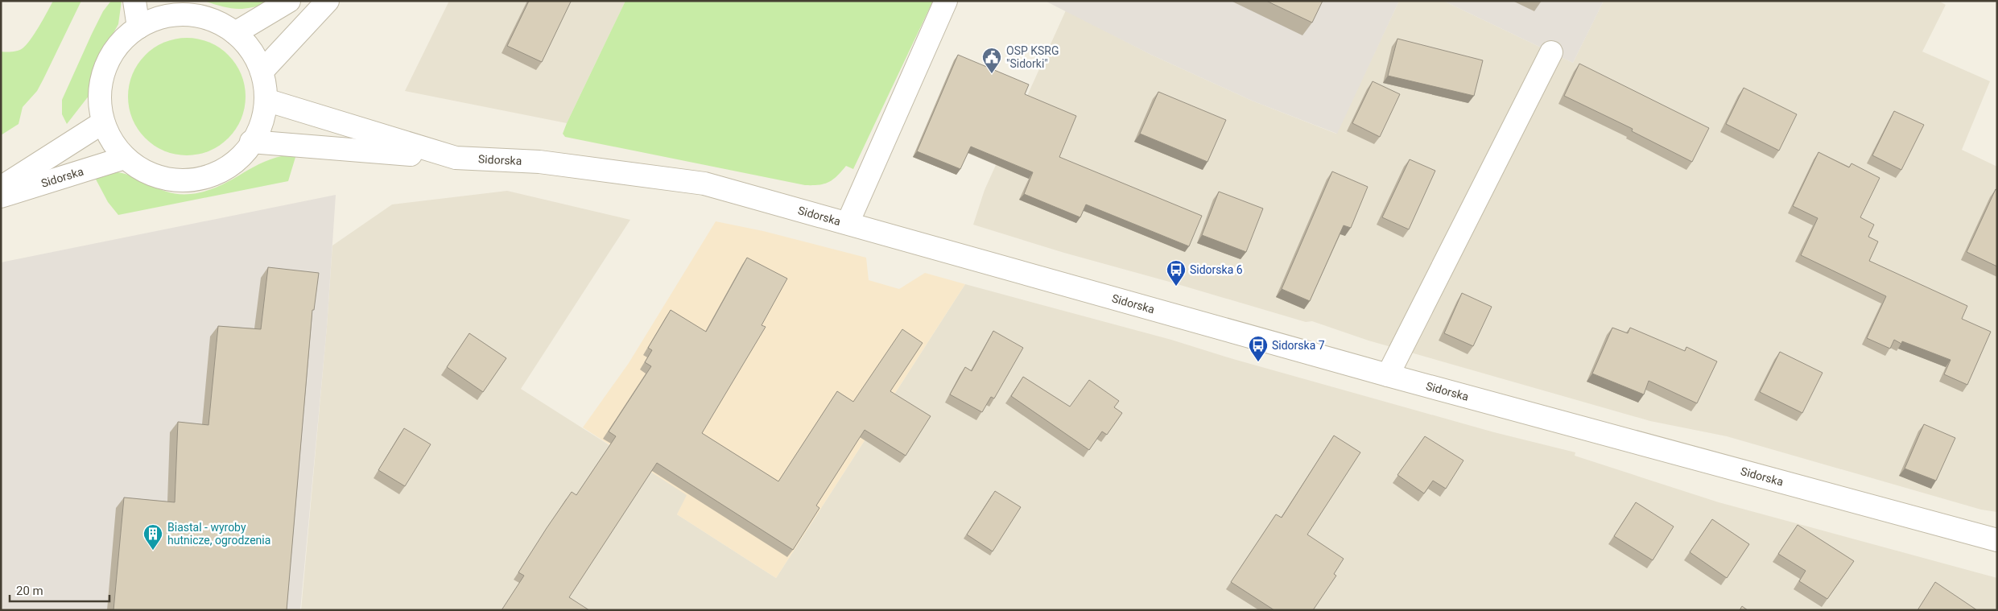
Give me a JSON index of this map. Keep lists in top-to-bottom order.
{
  "streets": {
    "street": ["Sidorska"]
  },
  "places": {
    "public building": ["OSP KSRG \"Sidorki\""],
    "bus stop": ["Sidorska 6", "Sidorska 7"],
    "building": ["Biastal - wyroby hutnicze, ogrodzenia"]
  },
  "scale_bar": "20 m"
}
